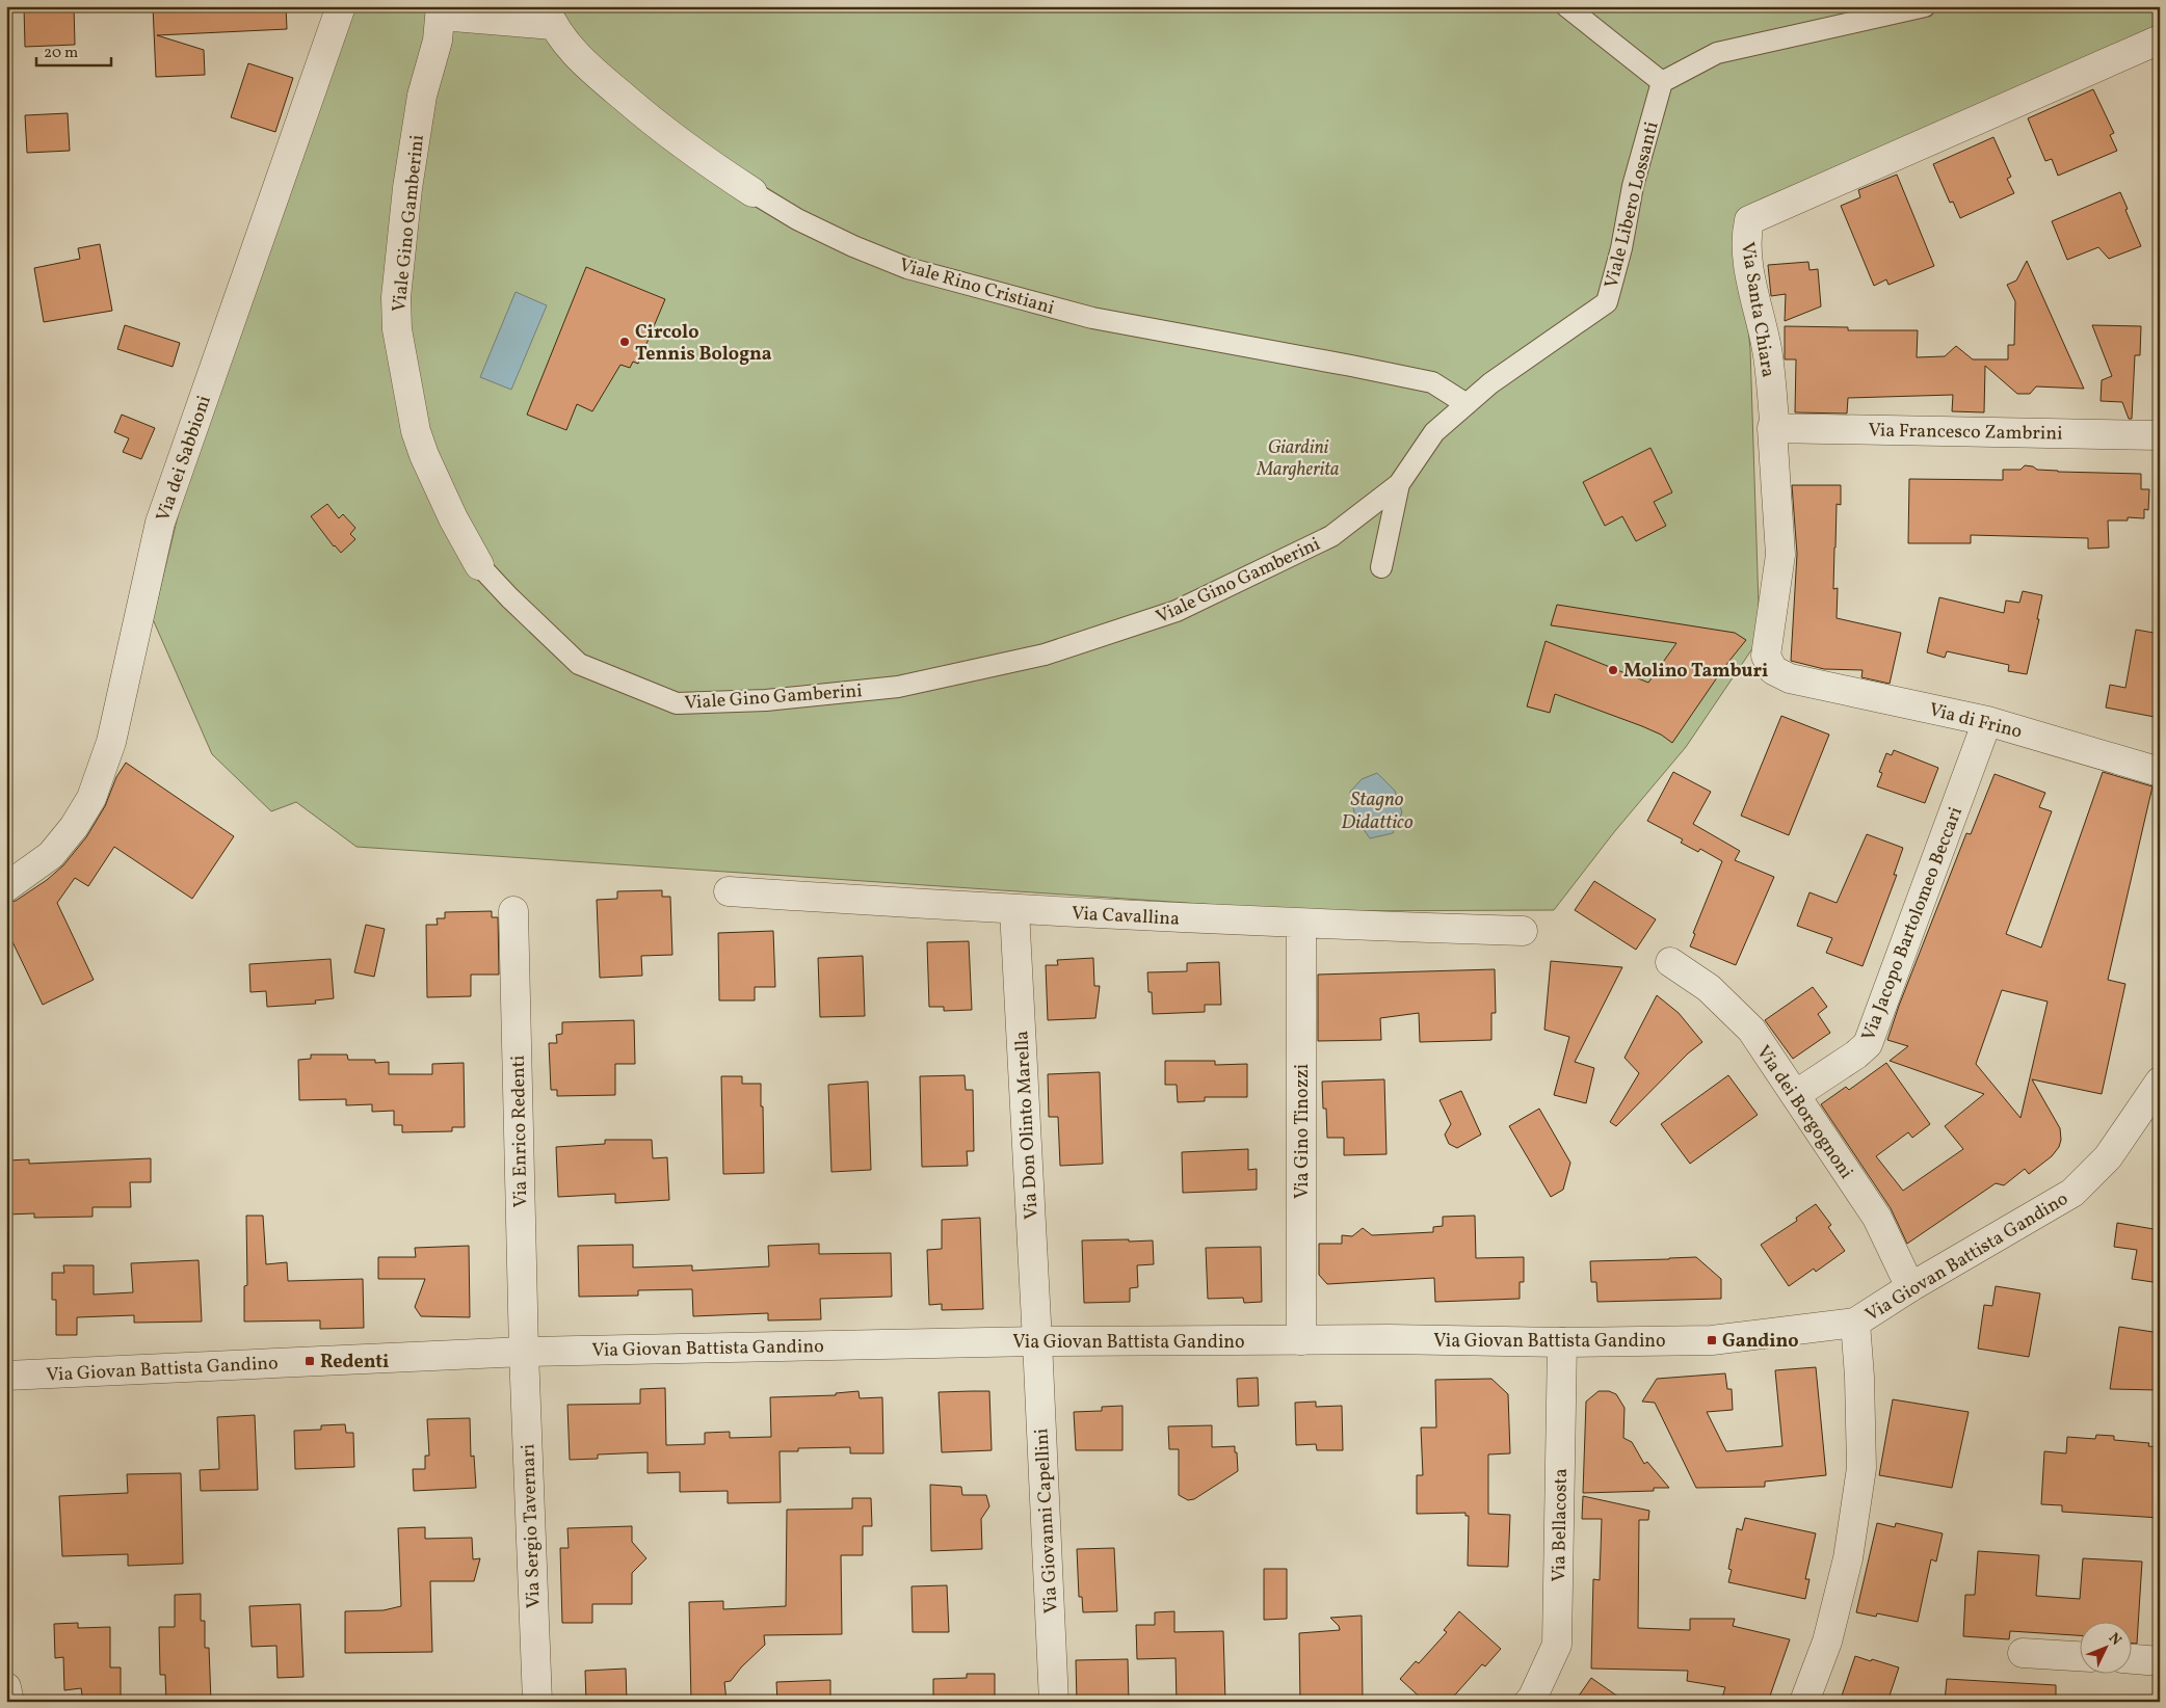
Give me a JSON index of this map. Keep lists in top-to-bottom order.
{
  "streets": {
    "street": [
      "Viale Libero Lossanti",
      "Viale Gino Gamberini",
      "Viale Rino Cristiani",
      "Via Santa Chiara",
      "Via Francesco Zambrini",
      "Via dei Sabbioni",
      "Via di Frino",
      "Via Cavallina",
      "Via Jacopo Bartolomeo Beccari",
      "Via dei Borgognoni",
      "Via Don Olinto Marella",
      "Via Enrico Redenti",
      "Via Gino Tinozzi",
      "Via Giovan Battista Gandino",
      "Via Giovanni Capellini",
      "Via Bellacosta",
      "Via Sergio Tavernari"
    ]
  },
  "crossings": [
    ["Viale Libero Lossanti", "Viale Gino Gamberini"],
    ["Viale Libero Lossanti", "Viale Rino Cristiani"],
    ["Via Santa Chiara", "Via Francesco Zambrini"],
    ["Via Santa Chiara", "Via di Frino"],
    ["Via di Frino", "Via Jacopo Bartolomeo Beccari"],
    ["Via Cavallina", "Via Don Olinto Marella"],
    ["Via Cavallina", "Via Gino Tinozzi"],
    ["Via Jacopo Bartolomeo Beccari", "Via dei Borgognoni"],
    ["Via dei Borgognoni", "Via Giovan Battista Gandino"],
    ["Via Don Olinto Marella", "Via Giovan Battista Gandino"],
    ["Via Don Olinto Marella", "Via Giovanni Capellini"],
    ["Via Enrico Redenti", "Via Giovan Battista Gandino"],
    ["Via Enrico Redenti", "Via Sergio Tavernari"],
    ["Via Gino Tinozzi", "Via Giovan Battista Gandino"],
    ["Via Giovan Battista Gandino", "Via Giovanni Capellini"],
    ["Via Giovan Battista Gandino", "Via Bellacosta"],
    ["Via Giovan Battista Gandino", "Via Sergio Tavernari"]
  ],
  "water": ["Stagno Didattico"],
  "parks": ["Giardini Margherita"],
  "places": {
    "other": ["Circolo Tennis Bologna", "Molino Tamburi"],
    "transit": ["Gandino", "Redenti"]
  },
  "scale_bar": "20 m",
  "north": "top right"
}
